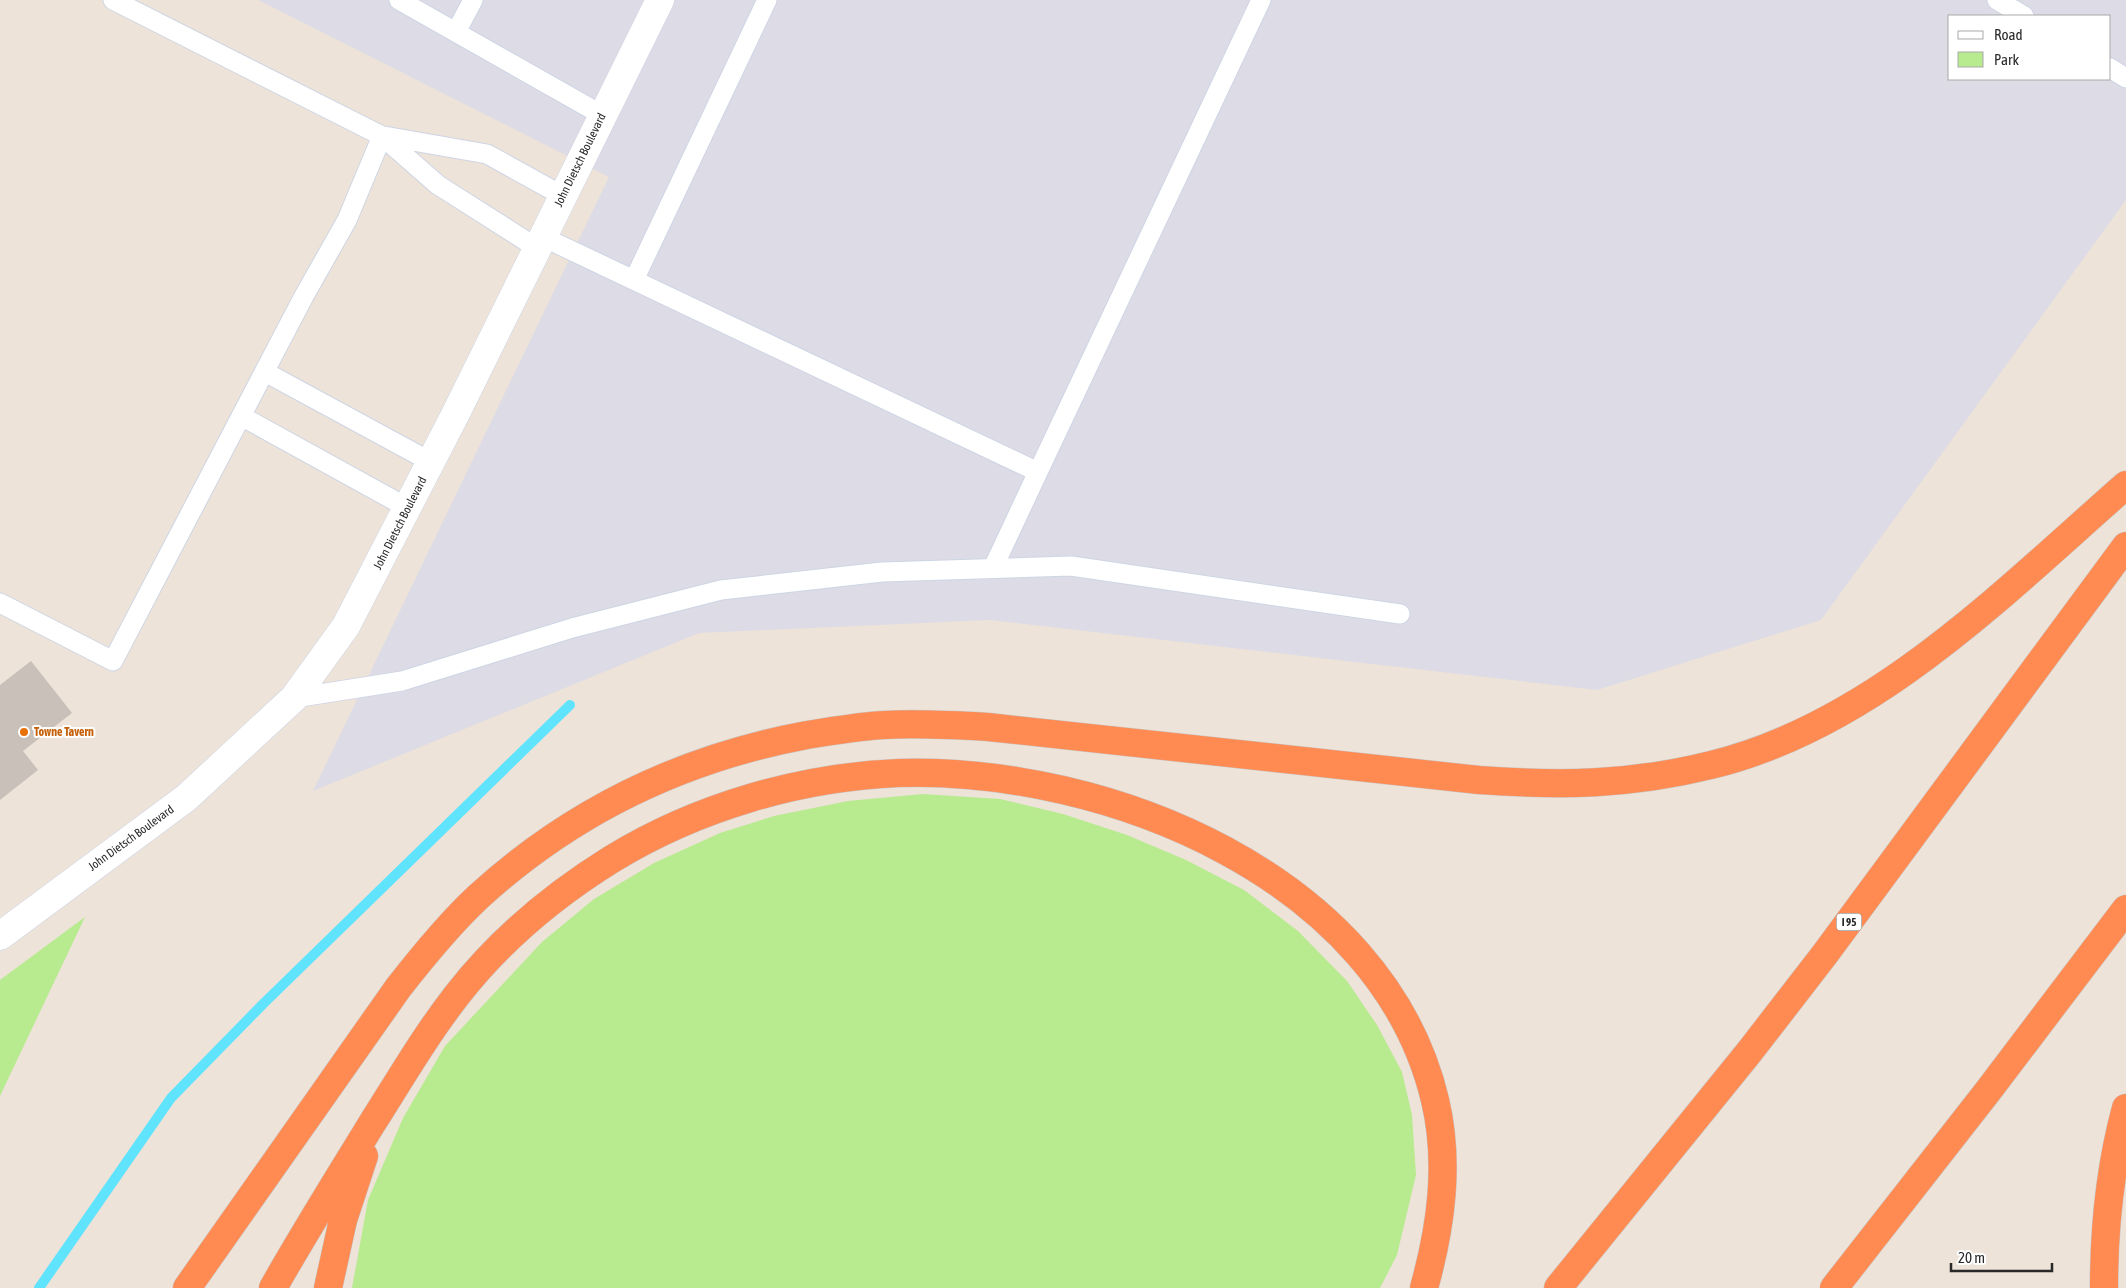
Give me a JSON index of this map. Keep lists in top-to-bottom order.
{
  "streets": {
    "highway": ["I 95"],
    "street": ["John Dietsch Boulevard"]
  },
  "places": ["Towne Tavern"],
  "legend": ["Road", "Park"],
  "scale_bar": "20 m"
}
